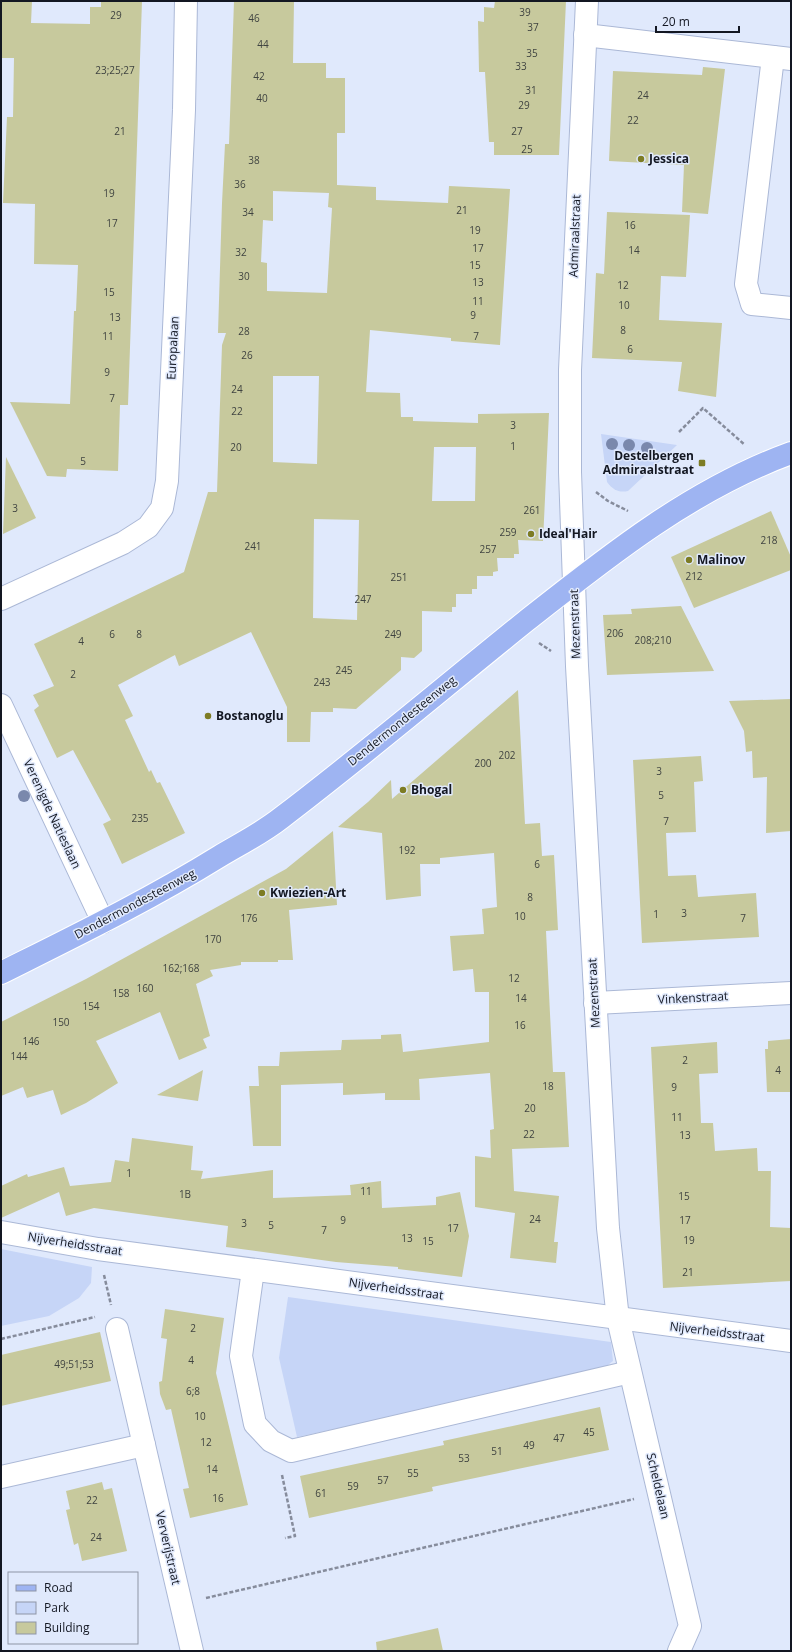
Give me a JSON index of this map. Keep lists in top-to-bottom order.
{
  "streets": {
    "main road": ["Dendermondesteenweg"],
    "street": [
      "Admiraalstraat",
      "Europalaan",
      "Mezenstraat",
      "Verenigde Natieslaan",
      "Vinkenstraat",
      "Nijverheidsstraat",
      "Scheldelaan",
      "Ververijstraat"
    ]
  },
  "crossings": [
    ["Admiraalstraat", "Mezenstraat"],
    ["Admiraalstraat", "Dendermondesteenweg"],
    ["Mezenstraat", "Dendermondesteenweg"],
    ["Mezenstraat", "Vinkenstraat"],
    ["Mezenstraat", "Nijverheidsstraat"],
    ["Mezenstraat", "Scheldelaan"],
    ["Dendermondesteenweg", "Verenigde Natieslaan"],
    ["Nijverheidsstraat", "Scheldelaan"]
  ],
  "places": {
    "other": [
      "Jessica",
      "Ideal'Hair",
      "Malinov",
      "Bostanoglu",
      "Bhogal",
      "Kwiezien-Art"
    ],
    "transit": ["Destelbergen Admiraalstraat"]
  },
  "house_numbers": [
    "39",
    "29",
    "46",
    "37",
    "44",
    "35",
    "33",
    "23;25;27",
    "42",
    "31",
    "24",
    "40",
    "29",
    "22",
    "21",
    "27",
    "25",
    "38",
    "36",
    "19",
    "21",
    "34",
    "17",
    "16",
    "19",
    "17",
    "14",
    "32",
    "15",
    "30",
    "13",
    "12",
    "15",
    "11",
    "10",
    "9",
    "13",
    "8",
    "28",
    "11",
    "7",
    "6",
    "26",
    "9",
    "24",
    "7",
    "22",
    "3",
    "1",
    "20",
    "5",
    "3",
    "261",
    "259",
    "218",
    "241",
    "257",
    "212",
    "251",
    "247",
    "206",
    "6",
    "8",
    "249",
    "208;210",
    "4",
    "245",
    "2",
    "243",
    "202",
    "200",
    "3",
    "5",
    "235",
    "7",
    "192",
    "6",
    "8",
    "3",
    "1",
    "10",
    "176",
    "7",
    "170",
    "162;168",
    "12",
    "160",
    "158",
    "14",
    "154",
    "150",
    "16",
    "146",
    "144",
    "2",
    "4",
    "18",
    "9",
    "20",
    "11",
    "22",
    "13",
    "1",
    "11",
    "1B",
    "15",
    "24",
    "9",
    "17",
    "3",
    "5",
    "17",
    "7",
    "13",
    "19",
    "15",
    "21",
    "2",
    "4",
    "49;51;53",
    "6;8",
    "10",
    "45",
    "47",
    "12",
    "49",
    "51",
    "53",
    "14",
    "55",
    "57",
    "59",
    "61",
    "16",
    "22",
    "24"
  ],
  "legend": ["Road", "Park", "Building"],
  "scale_bar": "20 m"
}
